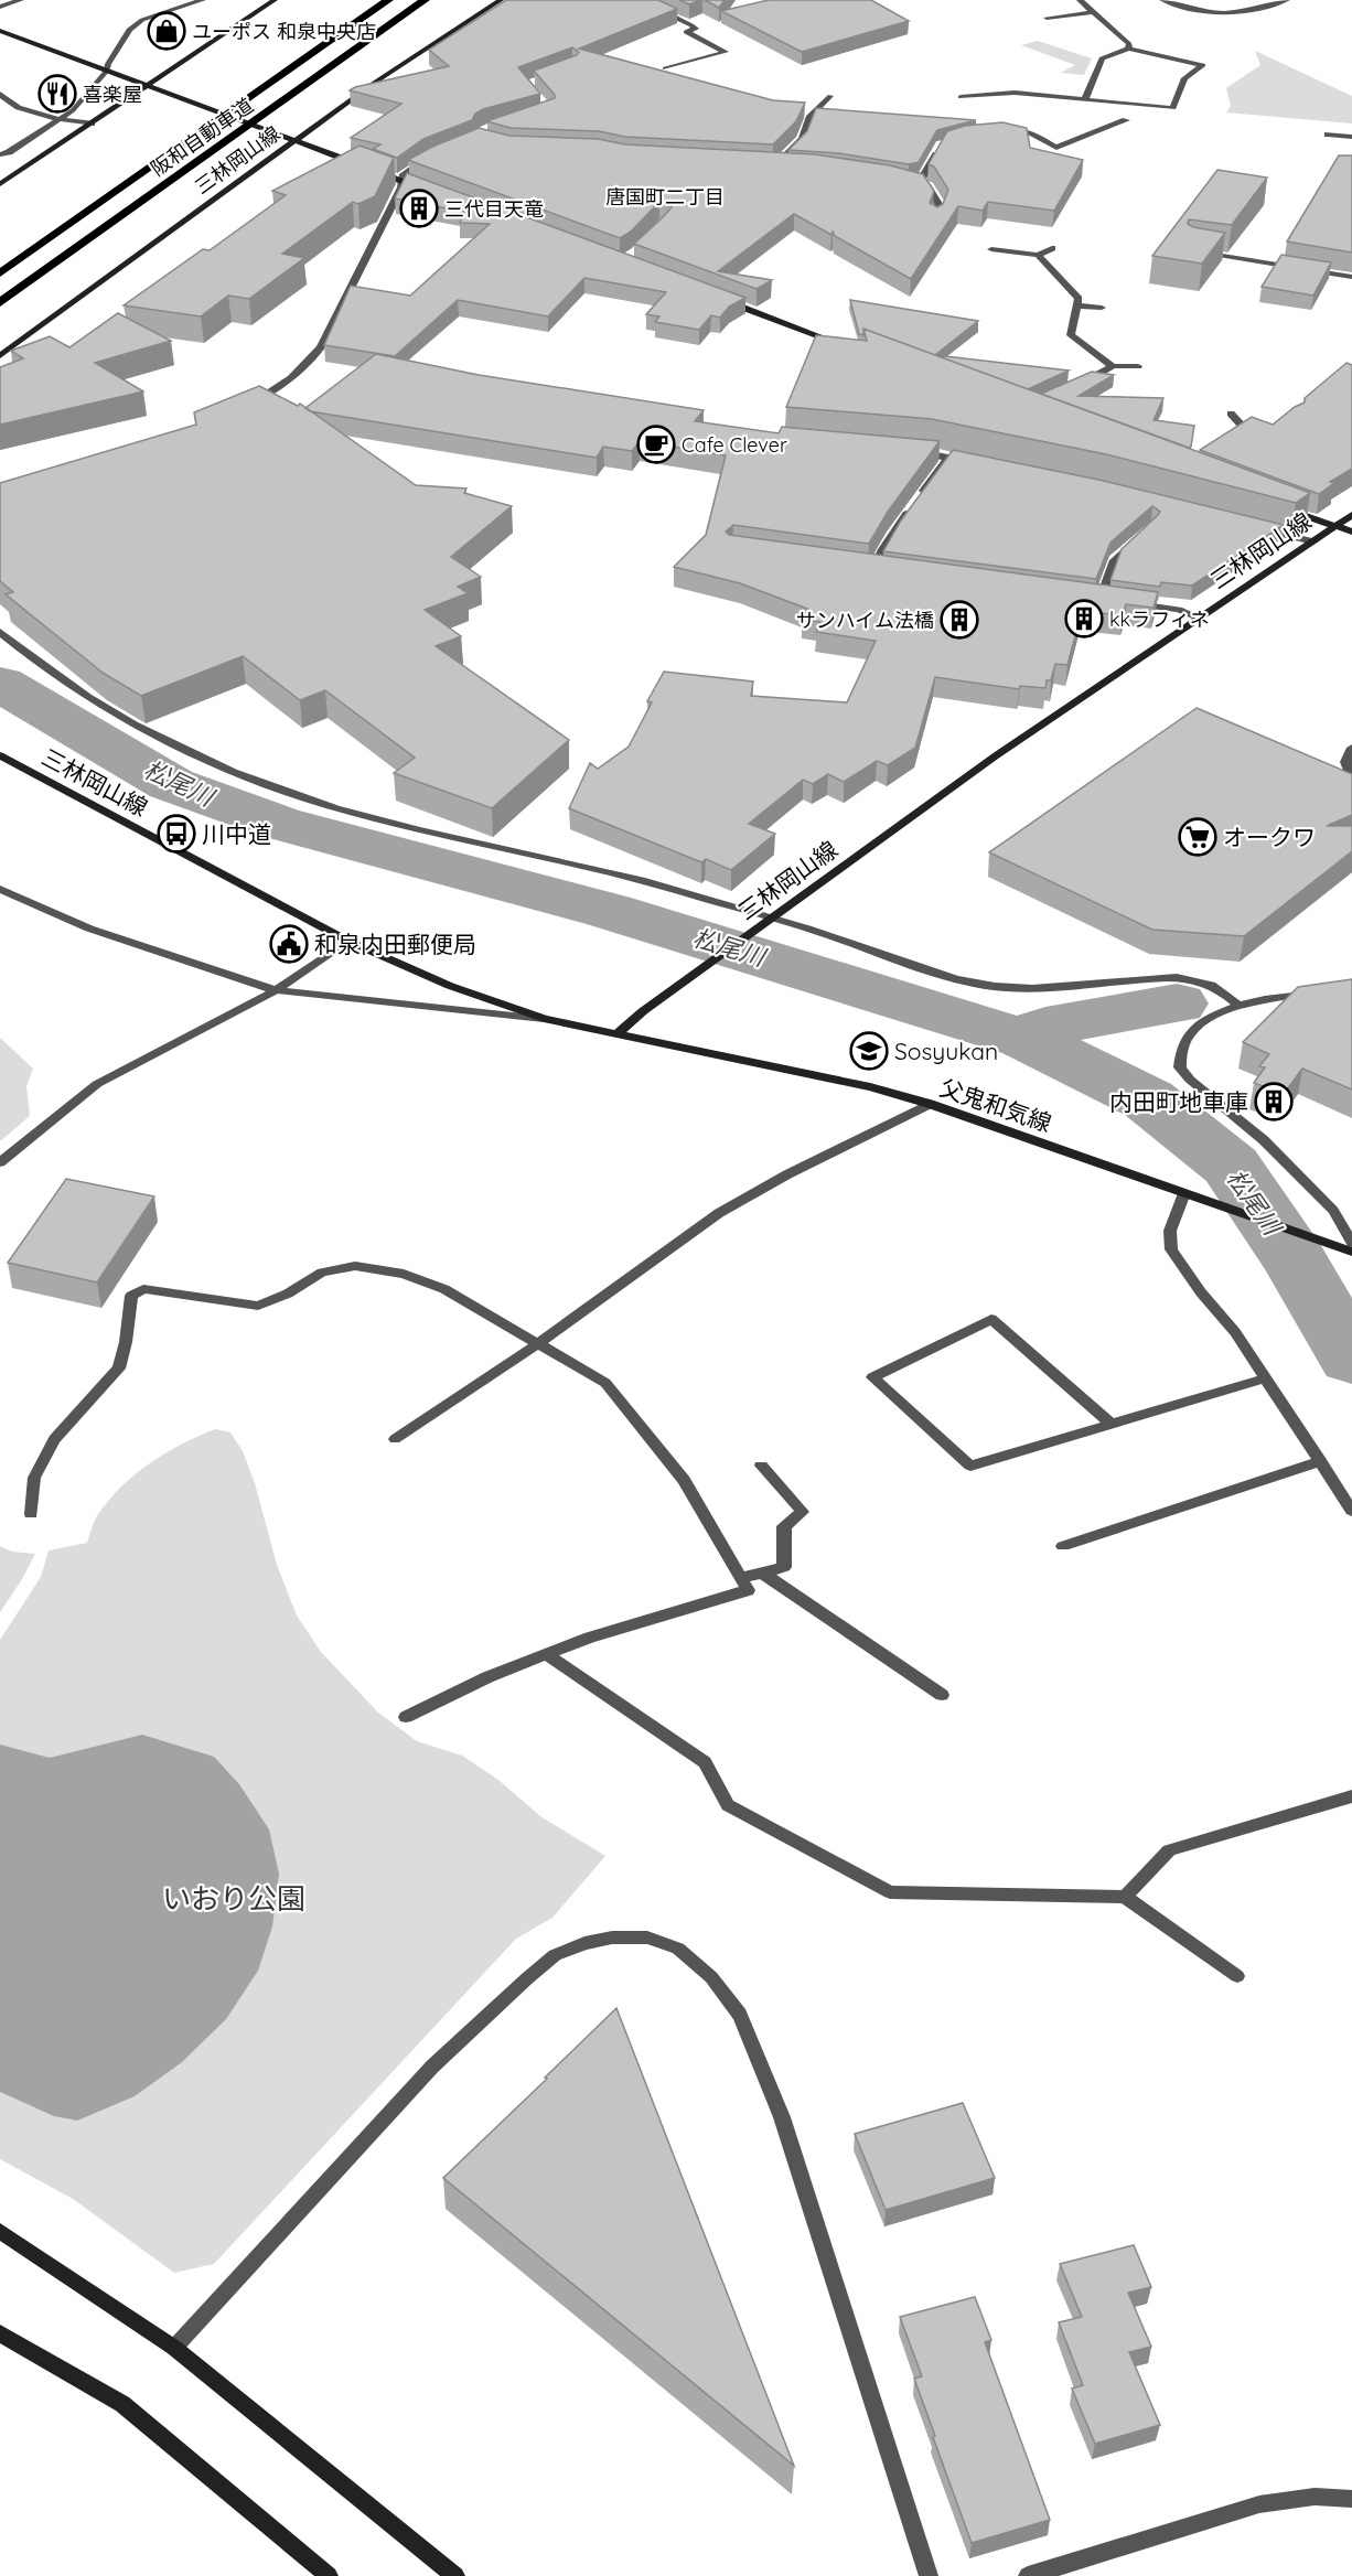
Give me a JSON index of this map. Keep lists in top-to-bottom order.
{
  "streets": {
    "highway": ["阪和自動車道"],
    "main road": ["三林岡山線", "父鬼和気線"]
  },
  "crossings": [
    ["三林岡山線", "父鬼和気線"]
  ],
  "districts": ["唐国町二丁目"],
  "water": ["松尾川"],
  "parks": ["いおり公園"],
  "places": {
    "shop": ["ユーポス 和泉中央店"],
    "restaurant": ["喜楽屋"],
    "building": [
      "三代目天竜",
      "kkラフィネ",
      "サンハイム法橋",
      "内田町地車庫"
    ],
    "cafe": ["Cafe Clever"],
    "bus stop": ["川中道"],
    "supermarket": ["オークワ"],
    "public building": ["和泉内田郵便局"],
    "school or university": ["Sosyukan"]
  }
}
